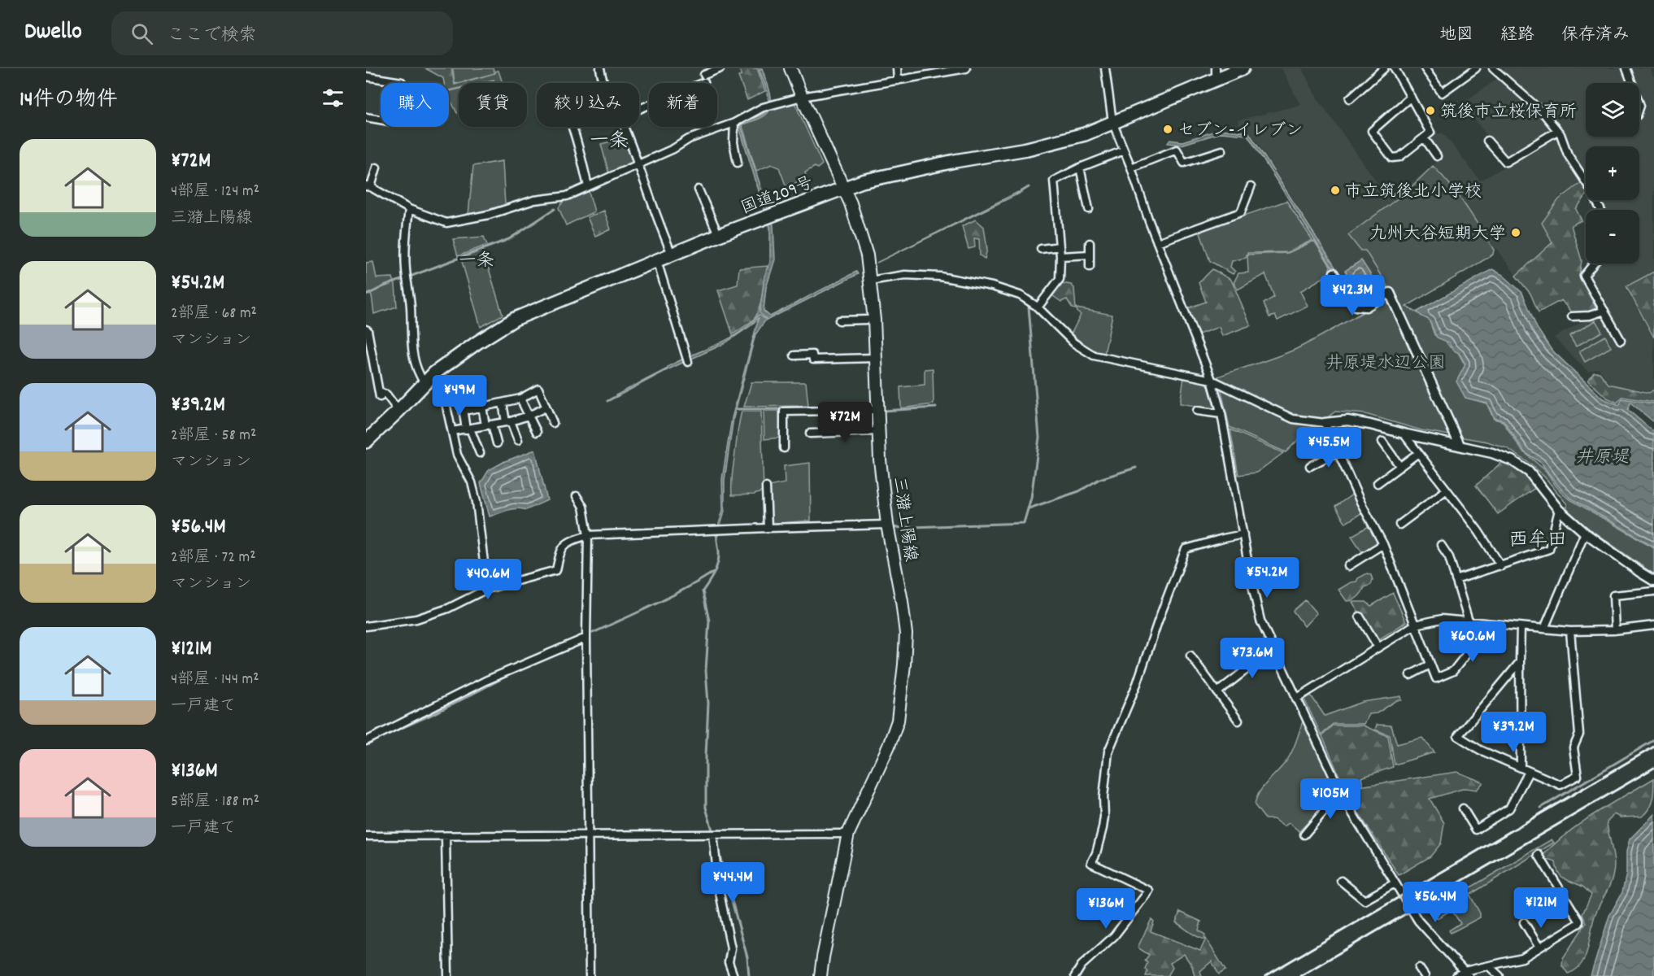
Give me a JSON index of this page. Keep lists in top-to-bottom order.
{
  "streets": {
    "highway": ["国道209号"],
    "main road": ["三潴上陽線"]
  },
  "crossings": [
    ["国道209号", "三潴上陽線"]
  ],
  "districts": ["一条", "一条", "西牟田"],
  "water": ["井原堤"],
  "parks": ["井原堤水辺公園"],
  "places": [
    "筑後市立桜保育所",
    "セブン-イレブン",
    "市立筑後北小学校",
    "九州大谷短期大学"
  ],
  "page": {
    "header": "Dwello",
    "search": "ここで検索",
    "nav": ["地図", "経路", "保存済み"],
    "heading": "14件の物件",
    "map_buttons": ["+", "−"],
    "chip": [
      "購入",
      "賃貸",
      "絞り込み",
      "新着"
    ],
    "list": [
      {
        "name": "¥72M",
        "note": "4部屋 · 124 m² · 三潴上陽線"
      },
      {
        "name": "¥54.2M",
        "note": "2部屋 · 68 m² · マンション"
      },
      {
        "name": "¥39.2M",
        "note": "2部屋 · 58 m² · マンション"
      },
      {
        "name": "¥56.4M",
        "note": "2部屋 · 72 m² · マンション"
      },
      {
        "name": "¥121M",
        "note": "4部屋 · 144 m² · 一戸建て"
      },
      {
        "name": "¥136M",
        "note": "5部屋 · 188 m² · 一戸建て"
      }
    ],
    "price": [
      "¥42.3M",
      "¥49M",
      "¥72M",
      "¥45.5M",
      "¥54.2M",
      "¥40.6M",
      "¥60.6M",
      "¥73.6M",
      "¥39.2M",
      "¥105M",
      "¥44.4M",
      "¥56.4M",
      "¥121M",
      "¥136M"
    ]
  }
}
